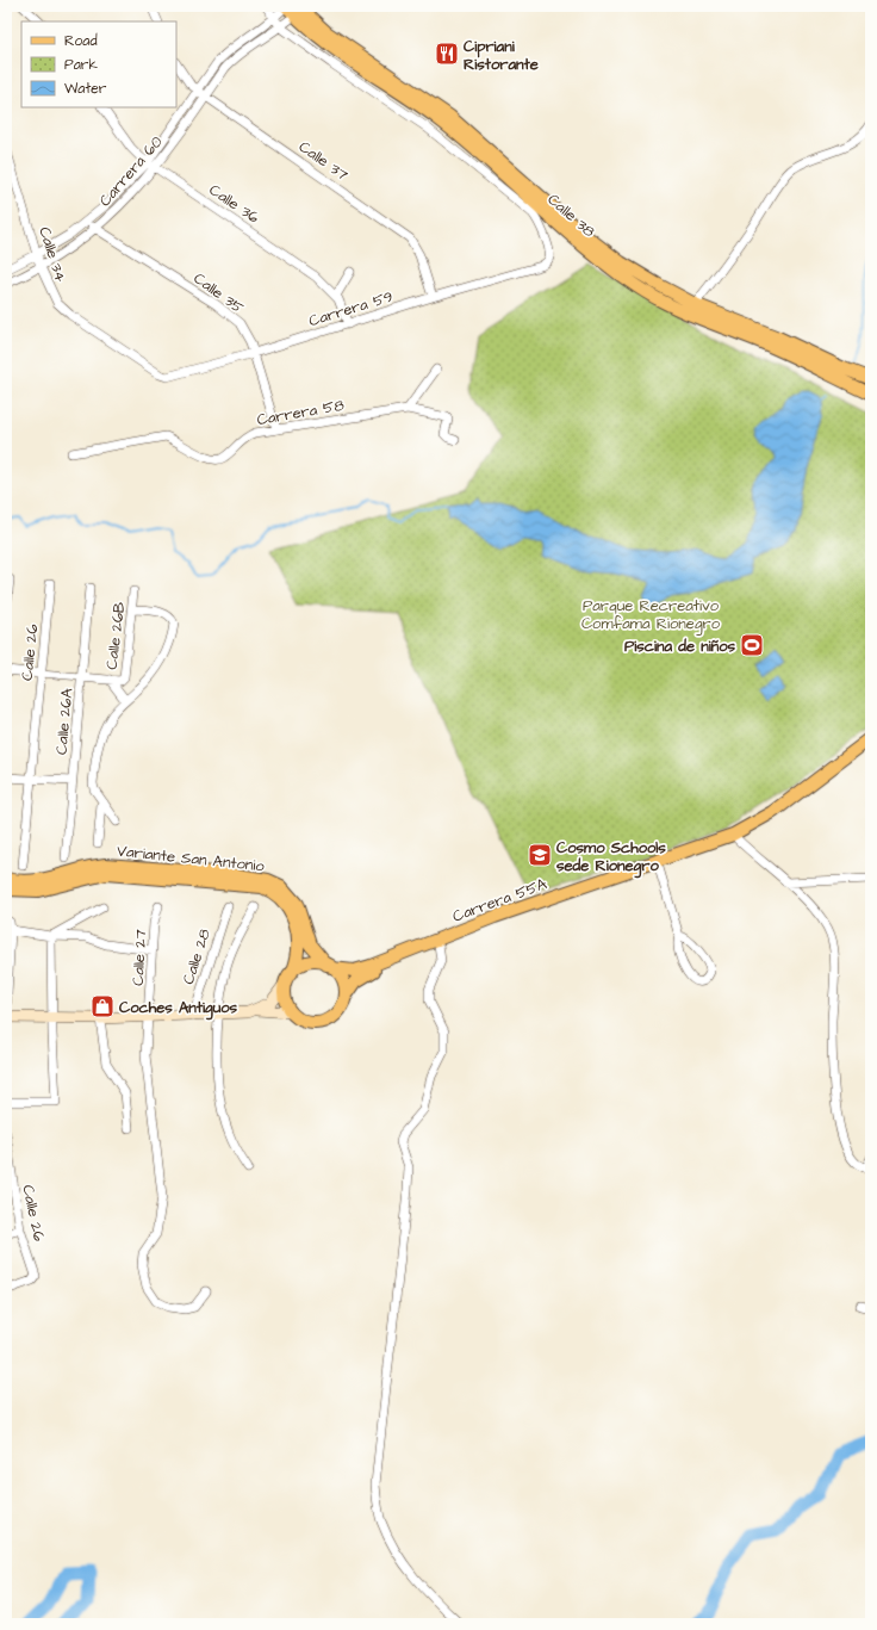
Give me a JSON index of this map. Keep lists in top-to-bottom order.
{
  "streets": {
    "main road": ["Calle 38", "Variante San Antonio", "Carrera 55A"],
    "street": [
      "Calle 37",
      "Carrera 60",
      "Calle 36",
      "Calle 34",
      "Calle 35",
      "Carrera 59",
      "Carrera 58",
      "Calle 26B",
      "Calle 26",
      "Calle 26A",
      "Calle 28",
      "Calle 27"
    ]
  },
  "crossings": [
    ["Calle 37", "Carrera 60"],
    ["Calle 37", "Carrera 59"],
    ["Carrera 60", "Calle 36"],
    ["Carrera 60", "Calle 38"],
    ["Carrera 60", "Calle 34"],
    ["Carrera 60", "Calle 35"],
    ["Calle 36", "Carrera 59"],
    ["Calle 38", "Carrera 59"],
    ["Calle 34", "Carrera 59"],
    ["Calle 35", "Carrera 59"],
    ["Calle 35", "Carrera 58"],
    ["Variante San Antonio", "Carrera 55A"]
  ],
  "parks": ["Parque Recreativo Comfama Rionegro"],
  "places": {
    "restaurant": ["Cipriani Ristorante"],
    "sports": ["Piscina de niños"],
    "school or university": ["Cosmo Schools sede Rionegro"],
    "shop": ["Coches Antiguos"]
  },
  "legend": ["Road", "Park", "Water"]
}
